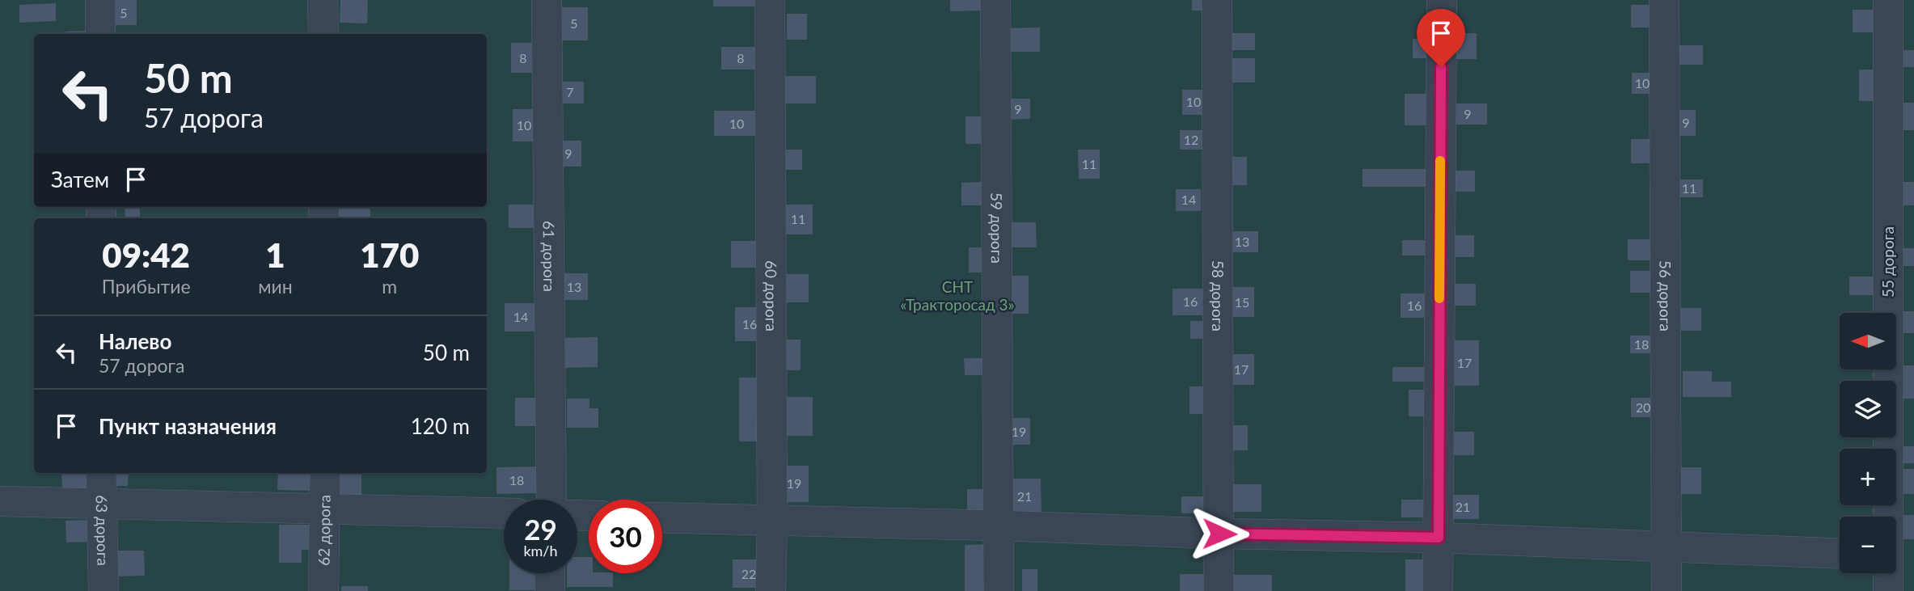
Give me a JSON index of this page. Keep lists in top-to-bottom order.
{
  "streets": {
    "street": [
      "59 дорога",
      "61 дорога",
      "55 дорога",
      "60 дорога",
      "58 дорога",
      "56 дорога",
      "63 дорога",
      "62 дорога"
    ]
  },
  "parks": ["СНТ «Тракторосад 3»"],
  "house_numbers": [
    "5",
    "5",
    "8",
    "8",
    "10",
    "7",
    "10",
    "9",
    "9",
    "9",
    "10",
    "10",
    "12",
    "9",
    "11",
    "11",
    "14",
    "11",
    "13",
    "13",
    "16",
    "15",
    "16",
    "14",
    "16",
    "18",
    "17",
    "17",
    "20",
    "19",
    "18",
    "19",
    "21",
    "21",
    "22"
  ],
  "north": "left",
  "page": {
    "turn": ["50 m", "57 дорога"],
    "then": "Затем",
    "eta": [
      "09:42",
      "Прибытие",
      "1",
      "мин",
      "170",
      "m"
    ],
    "map_buttons": ["+", "−"],
    "list": [
      {
        "name": "Налево",
        "note": "57 дорога",
        "value": "50 m"
      },
      {
        "name": "Пункт назначения",
        "value": "120 m"
      }
    ],
    "speed": "29 km/h",
    "limit": "30"
  }
}
